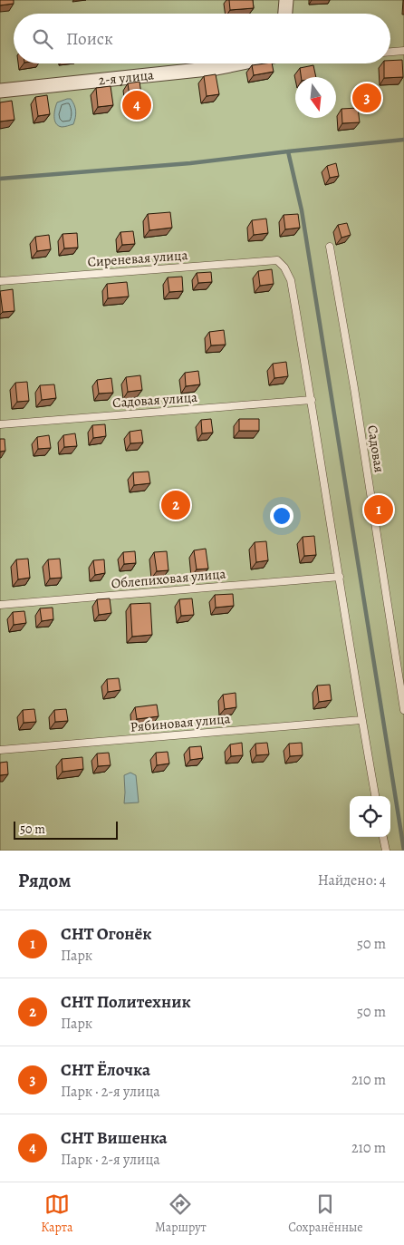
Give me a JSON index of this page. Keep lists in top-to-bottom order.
{
  "streets": {
    "street": ["2-я улица"],
    "lane": [
      "Сиреневая улица",
      "Садовая улица",
      "Садовая",
      "Облепиховая улица",
      "Рябиновая улица"
    ]
  },
  "crossings": [
    ["Сиреневая улица", "Садовая улица"]
  ],
  "scale_bar": "50 m",
  "north": "bottom",
  "page": {
    "search": "Поиск",
    "pins": [
      "3",
      "4",
      "2",
      "1"
    ],
    "scale": "50 m",
    "heading": ["Рядом", "Найдено: 4"],
    "list": [
      {
        "mark": "1",
        "name": "СНТ Огонёк",
        "note": "Парк",
        "value": "50 m"
      },
      {
        "mark": "2",
        "name": "СНТ Политехник",
        "note": "Парк",
        "value": "50 m"
      },
      {
        "mark": "3",
        "name": "СНТ Ёлочка",
        "note": "Парк · 2-я улица",
        "value": "210 m"
      },
      {
        "mark": "4",
        "name": "СНТ Вишенка",
        "note": "Парк · 2-я улица",
        "value": "210 m"
      }
    ],
    "nav": ["Карта", "Маршрут", "Сохранённые"]
  }
}
